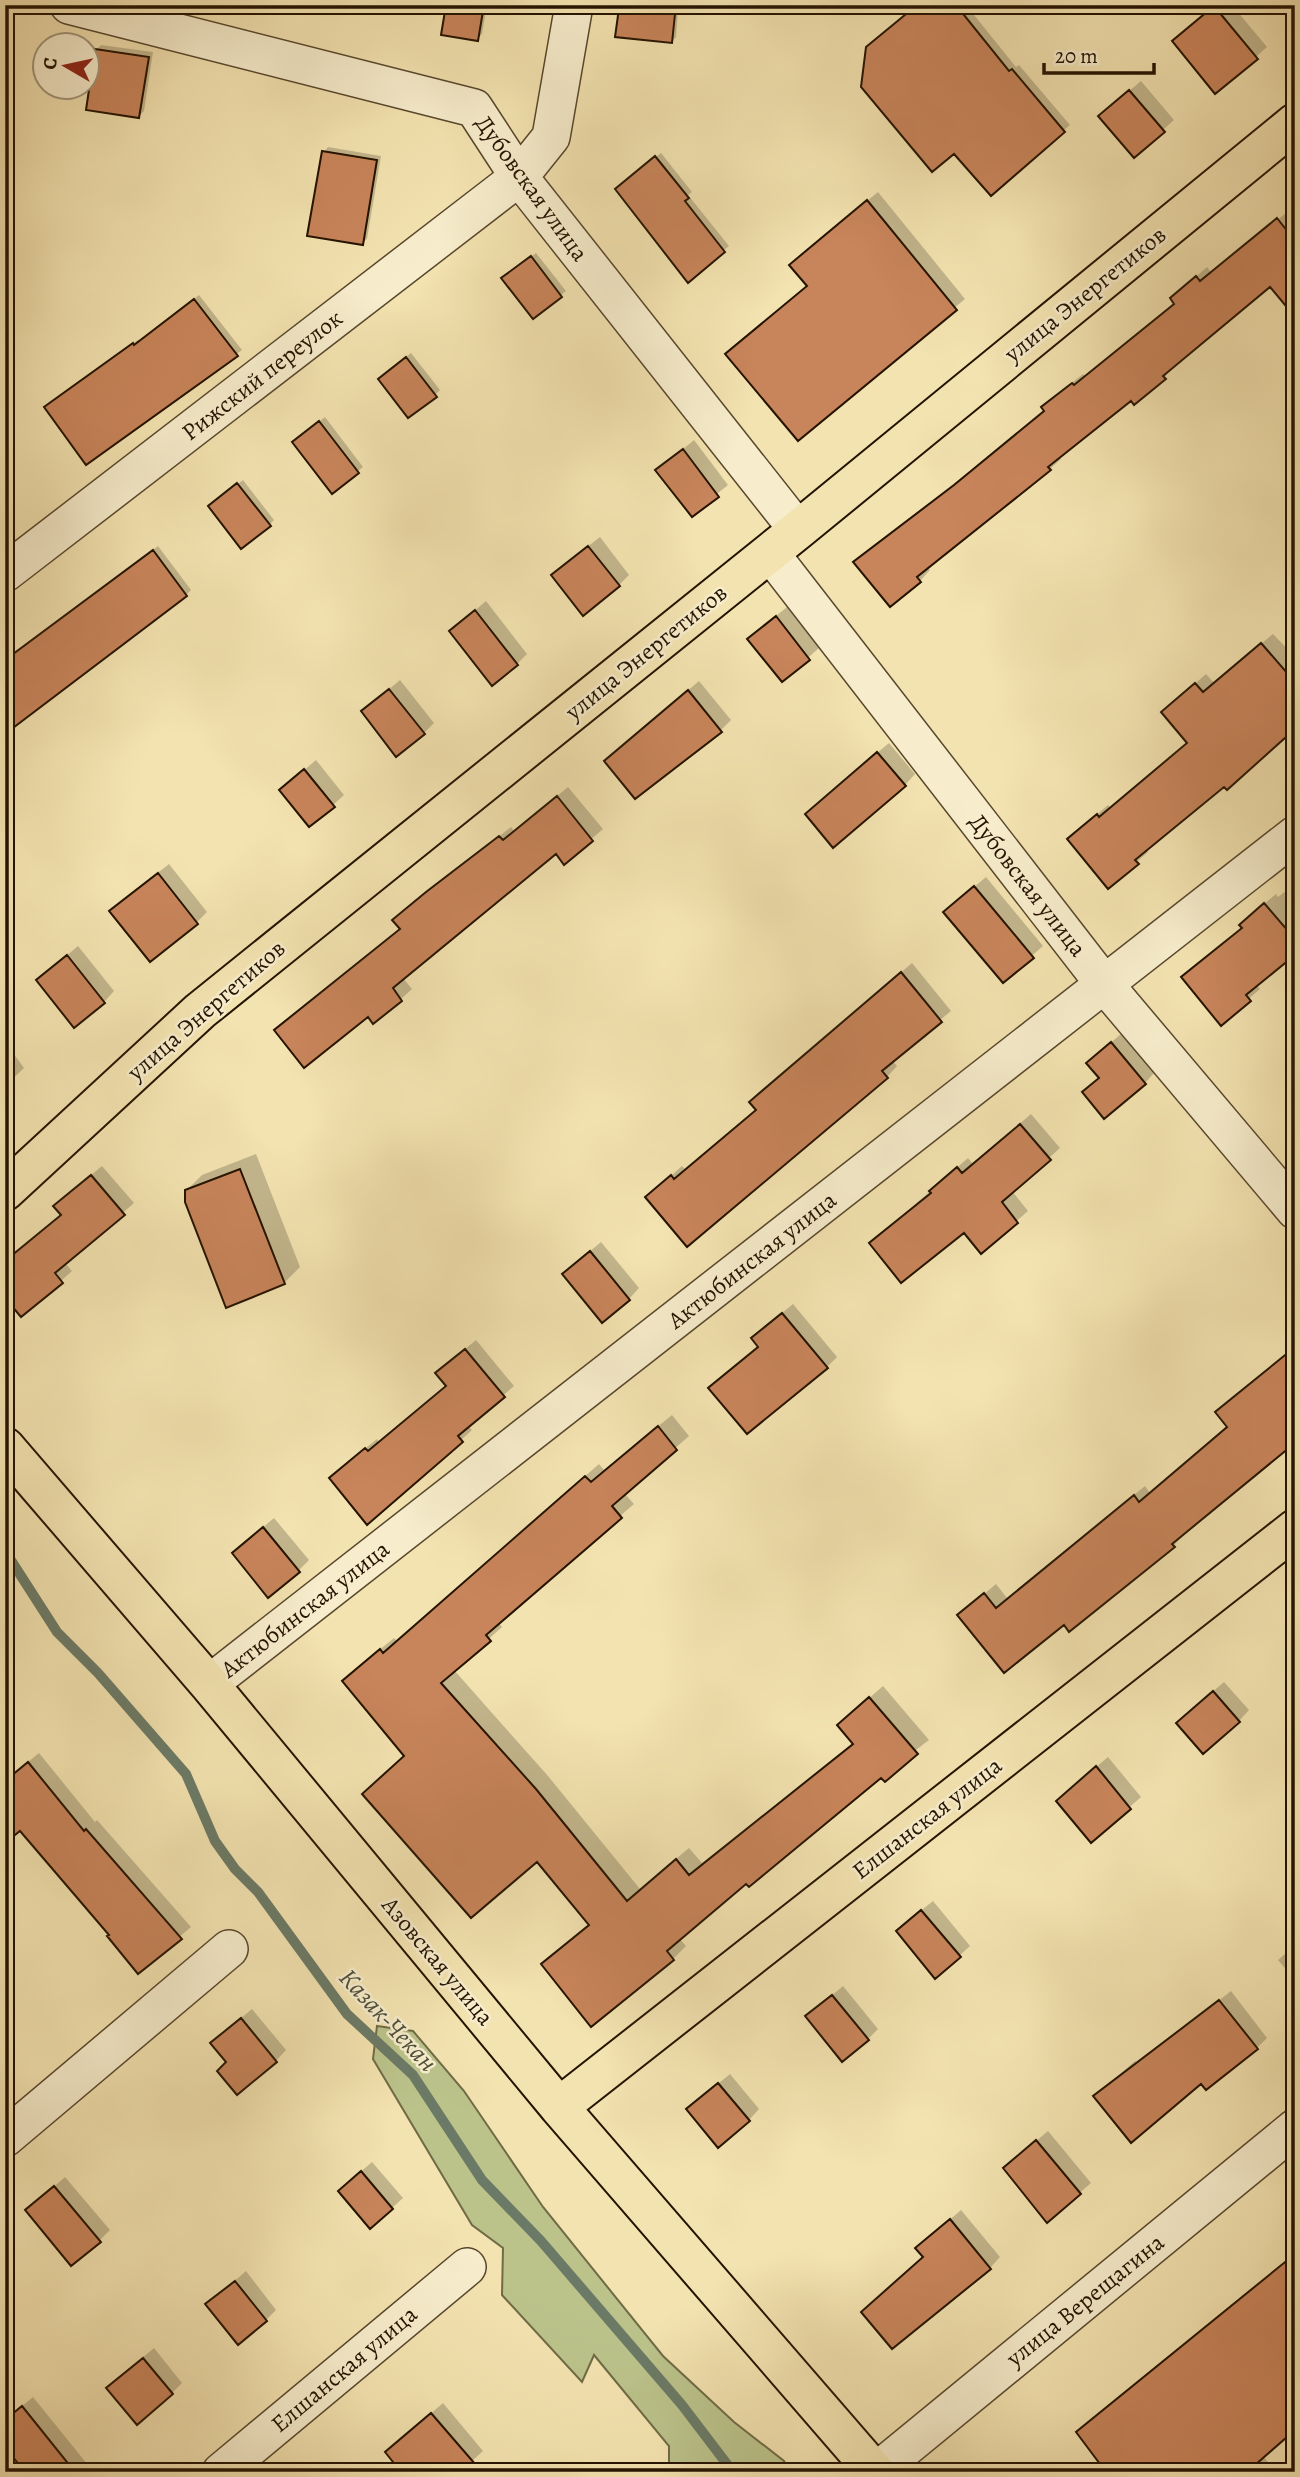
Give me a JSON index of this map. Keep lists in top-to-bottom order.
{
  "streets": {
    "main road": ["улица Энергетиков", "Елшанская улица", "Азовская улица"],
    "street": [
      "Дубовская улица",
      "Рижский переулок",
      "Актюбинская улица",
      "улица Верещагина"
    ]
  },
  "crossings": [
    ["Дубовская улица", "улица Энергетиков"],
    ["Дубовская улица", "Рижский переулок"],
    ["Дубовская улица", "Актюбинская улица"],
    ["Актюбинская улица", "Азовская улица"],
    ["Елшанская улица", "Азовская улица"],
    ["Азовская улица", "улица Верещагина"]
  ],
  "water": ["Казак-Чекан"],
  "scale_bar": "20 m",
  "north": "left"
}
